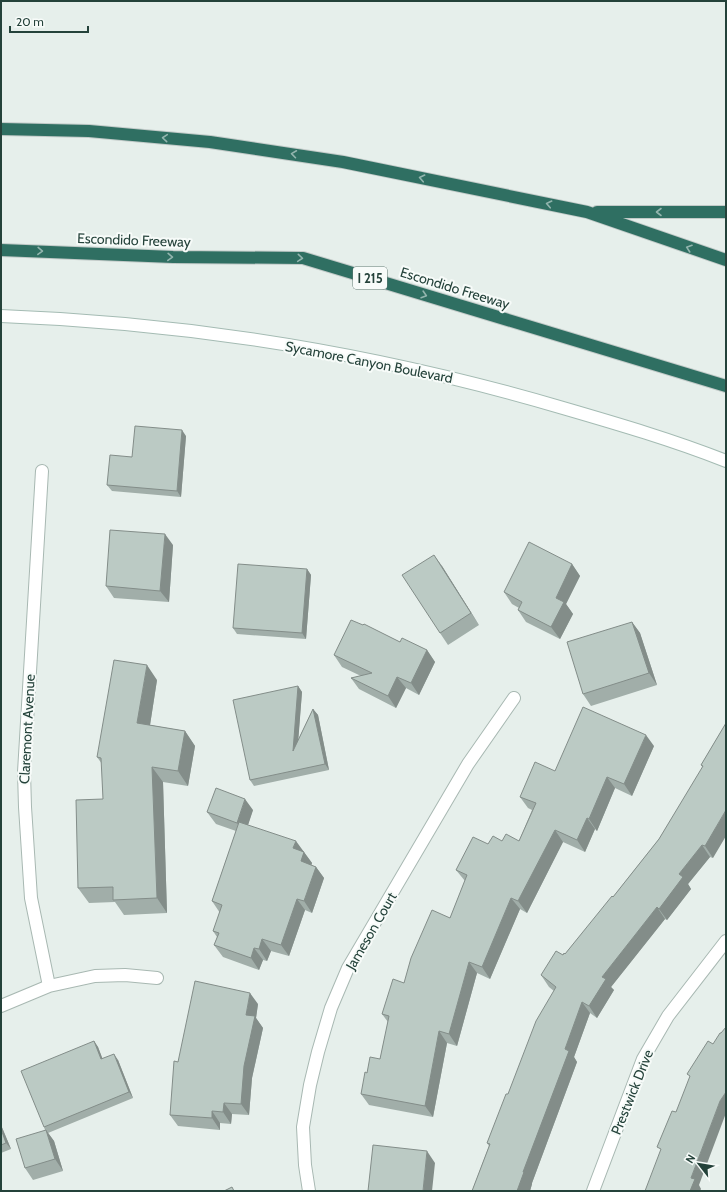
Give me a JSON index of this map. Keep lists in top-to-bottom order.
{
  "streets": {
    "highway": ["Escondido Freeway", "I 215"],
    "street": [
      "Sycamore Canyon Boulevard",
      "Claremont Avenue",
      "Jameson Court",
      "Prestwick Drive"
    ]
  },
  "one_way": ["Escondido Freeway"],
  "scale_bar": "20 m",
  "north": "top left"
}
